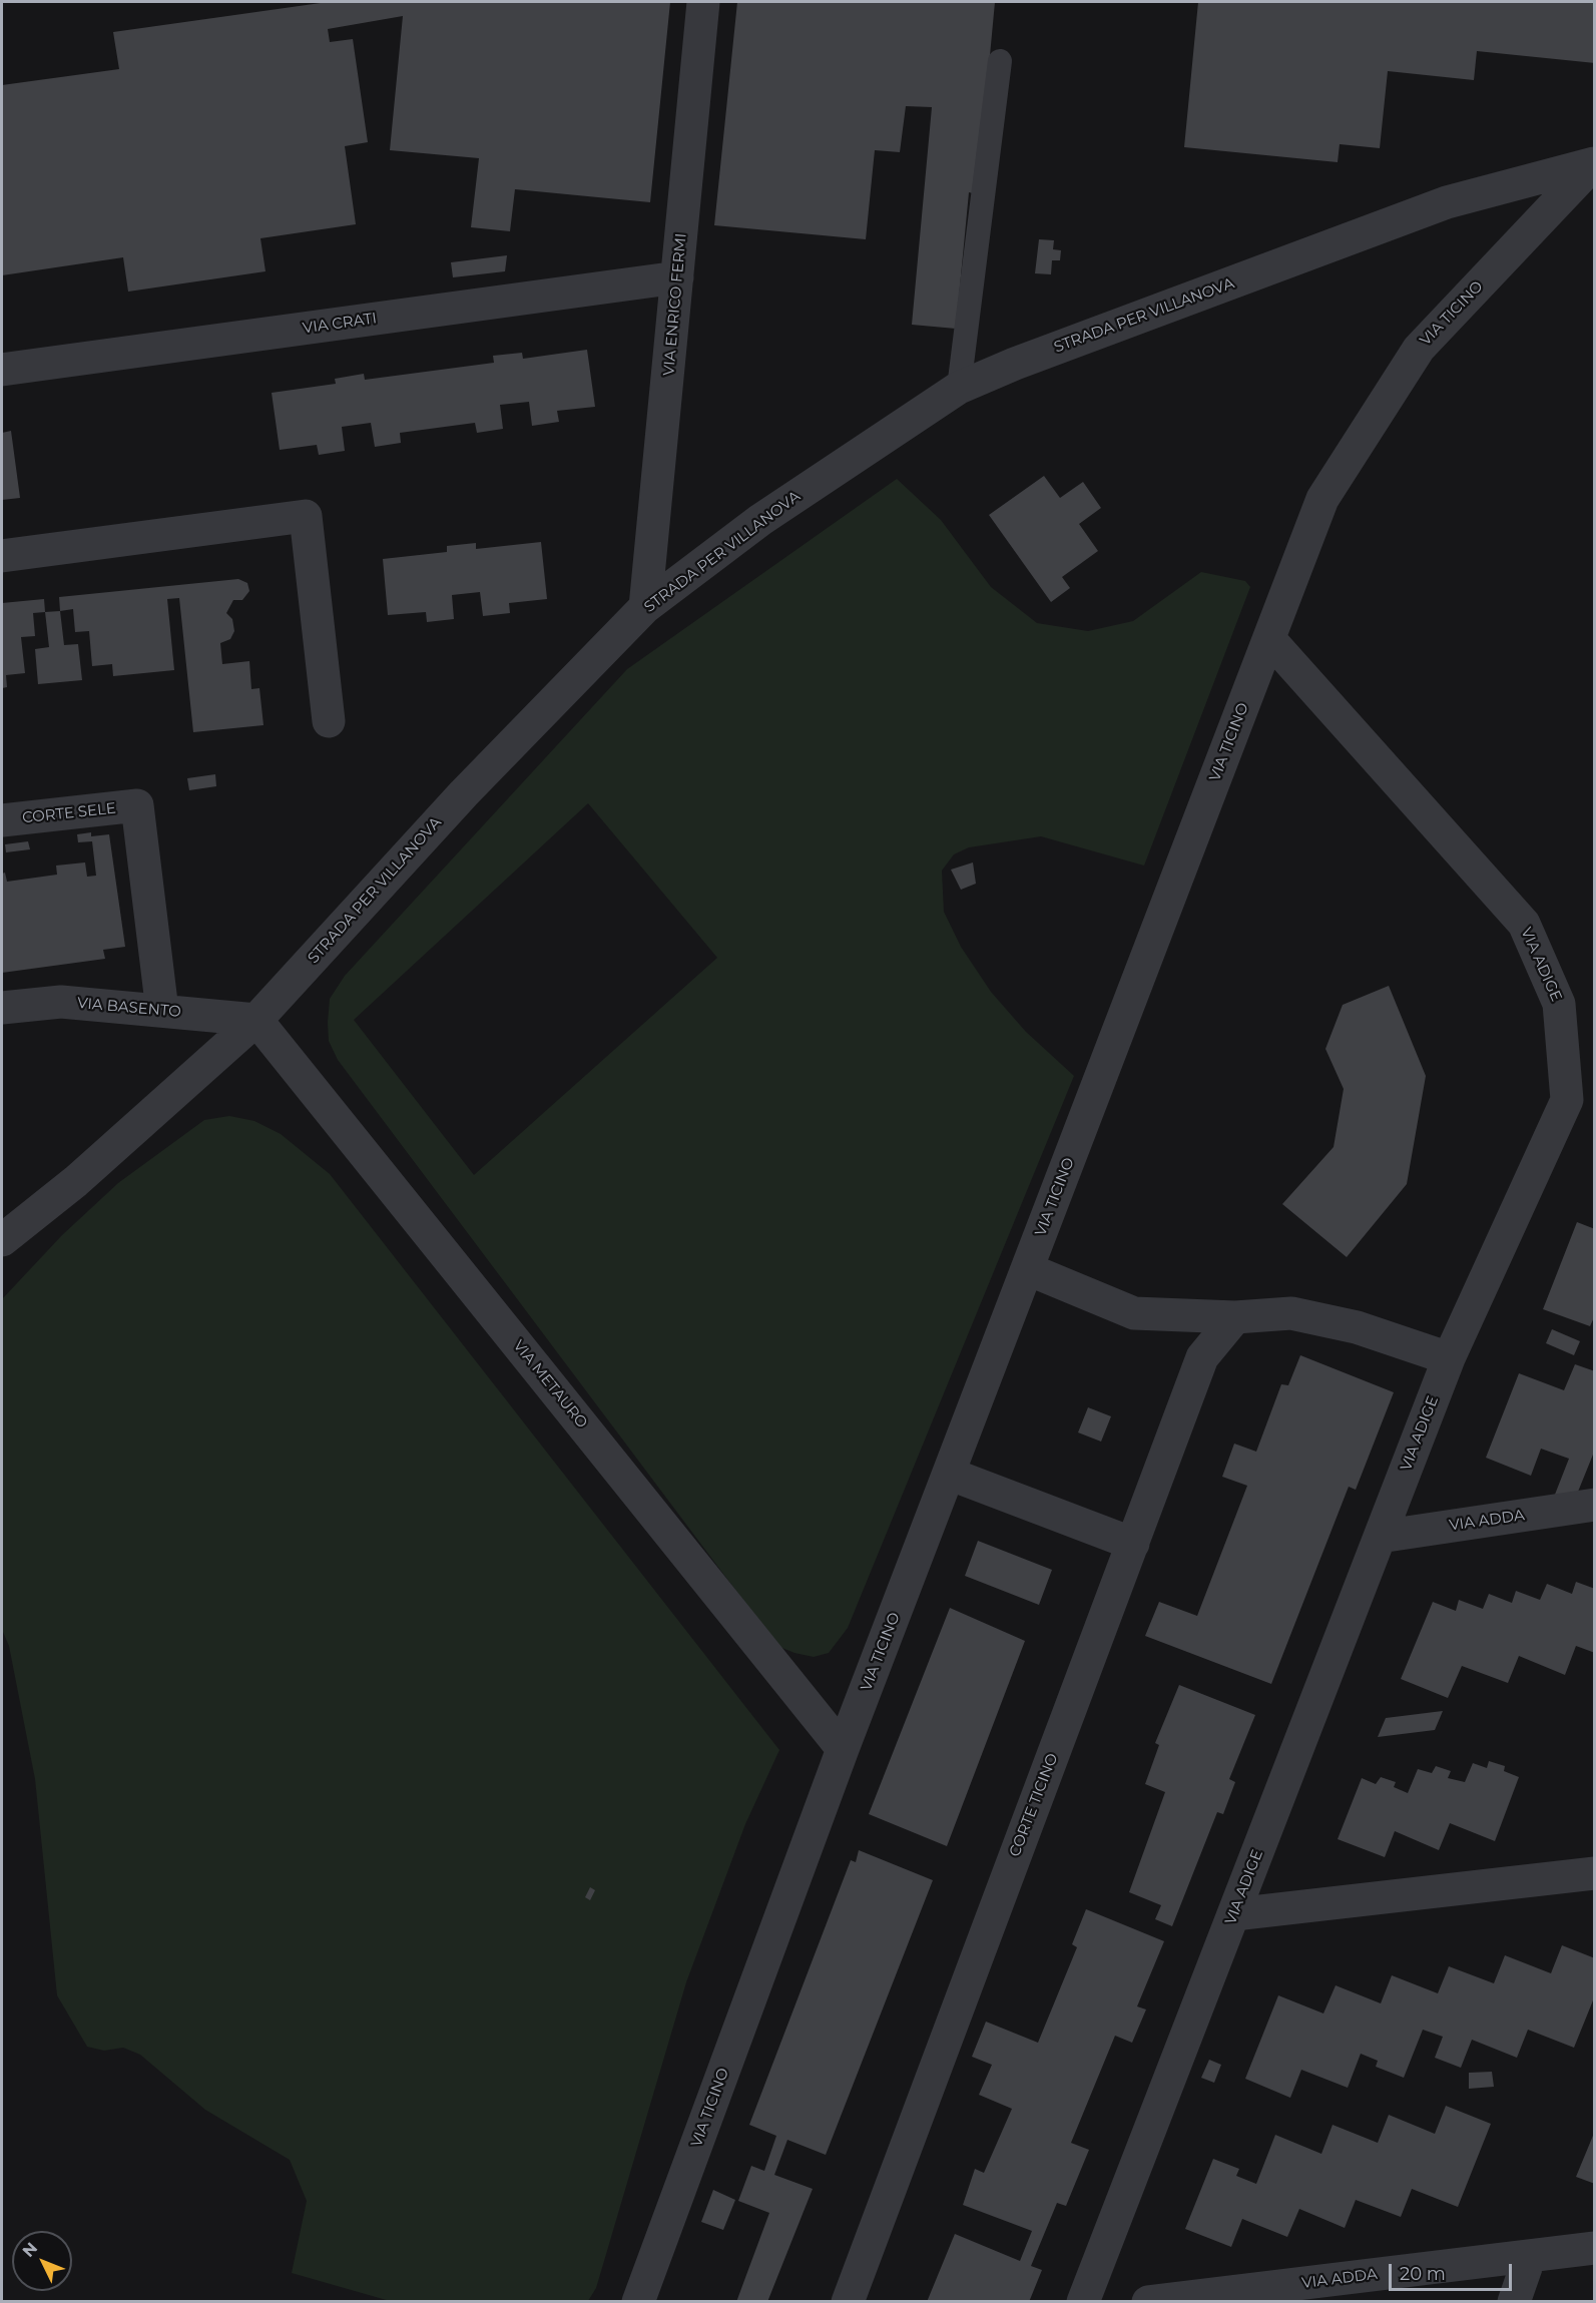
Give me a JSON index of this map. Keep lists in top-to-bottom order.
{
  "streets": {
    "street": [
      "VIA ENRICO FERMI",
      "VIA TICINO",
      "STRADA PER VILLANOVA",
      "VIA CRATI",
      "CORTE SELE",
      "VIA ADIGE",
      "VIA BASENTO",
      "VIA METAURO",
      "VIA ADDA",
      "CORTE TICINO"
    ]
  },
  "crossings": [
    ["VIA ENRICO FERMI", "STRADA PER VILLANOVA"],
    ["VIA ENRICO FERMI", "VIA CRATI"],
    ["VIA TICINO", "STRADA PER VILLANOVA"],
    ["VIA TICINO", "VIA ADIGE"],
    ["VIA TICINO", "VIA METAURO"],
    ["STRADA PER VILLANOVA", "VIA BASENTO"],
    ["STRADA PER VILLANOVA", "VIA METAURO"],
    ["CORTE SELE", "VIA BASENTO"],
    ["VIA ADIGE", "VIA ADDA"],
    ["VIA BASENTO", "VIA METAURO"]
  ],
  "scale_bar": "20 m",
  "north": "top left"
}
